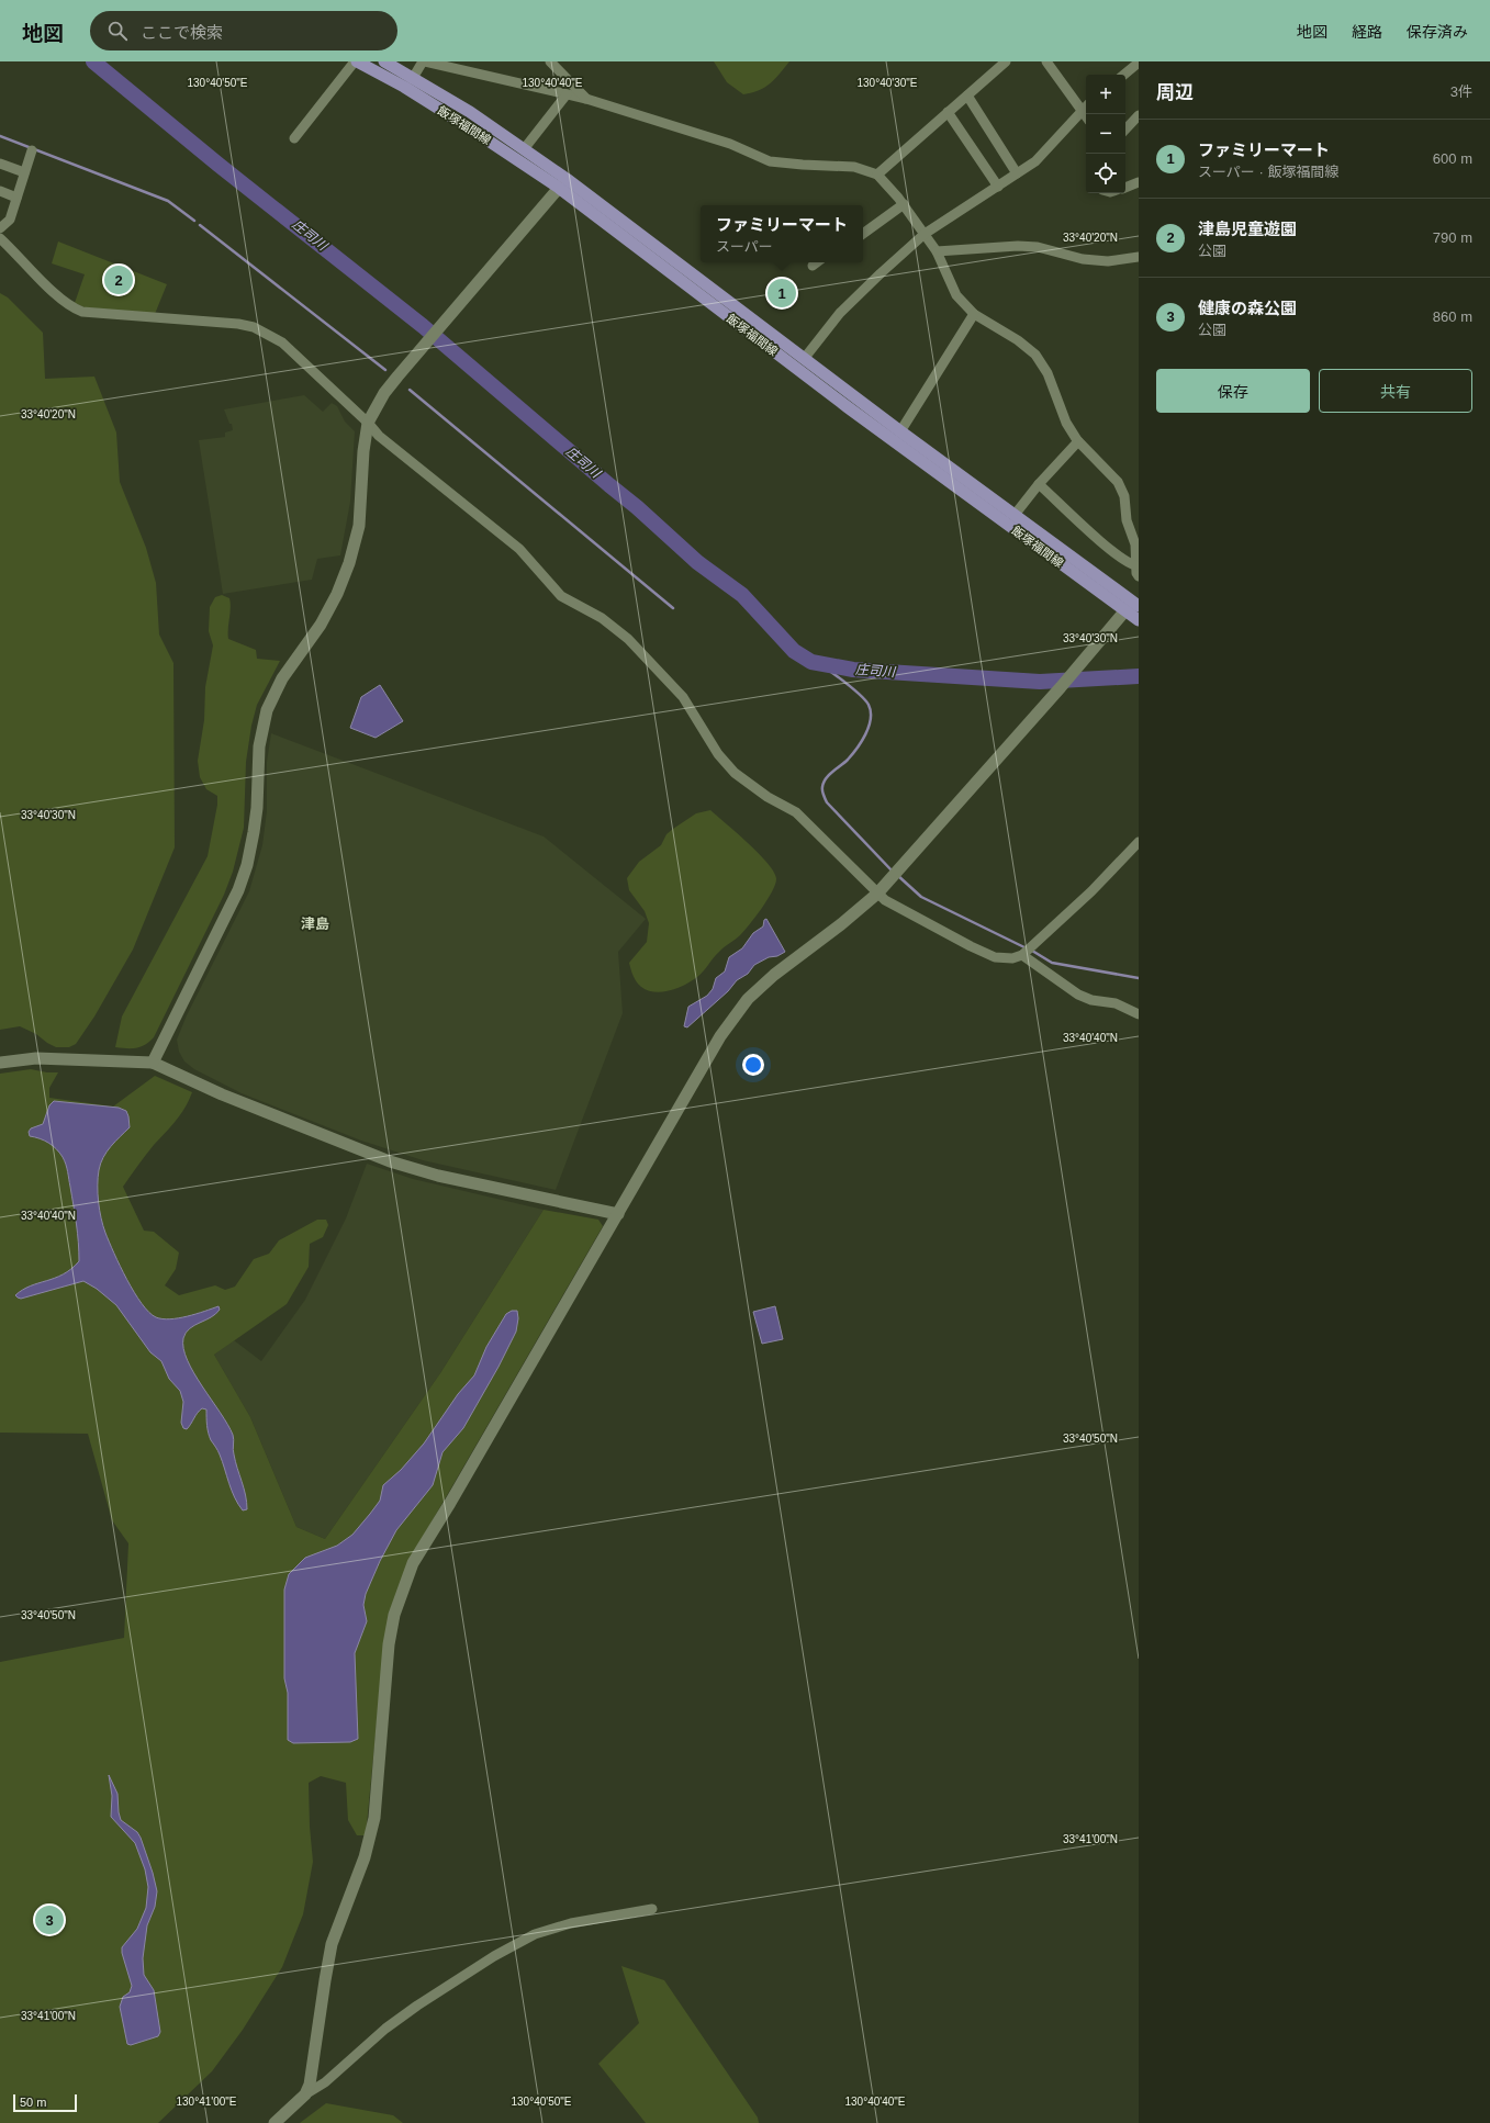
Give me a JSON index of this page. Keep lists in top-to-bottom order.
{
  "streets": {
    "main road": ["飯塚福間線"]
  },
  "districts": ["津島"],
  "water": ["庄司川"],
  "scale_bar": "50 m",
  "page": {
    "header": "地図",
    "search": "ここで検索",
    "nav": ["地図", "経路", "保存済み"],
    "heading": ["周辺", "3件"],
    "map_buttons": ["+", "−"],
    "list": [
      {
        "mark": "1",
        "name": "ファミリーマート",
        "note": "スーパー · 飯塚福間線",
        "value": "600 m"
      },
      {
        "mark": "2",
        "name": "津島児童遊園",
        "note": "公園",
        "value": "790 m"
      },
      {
        "mark": "3",
        "name": "健康の森公園",
        "note": "公園",
        "value": "860 m"
      }
    ],
    "popup": ["ファミリーマート", "スーパー"],
    "pins": ["2", "1", "3"],
    "buttons": ["保存", "共有"],
    "scale": "50 m"
  },
  "coordinates": [
    "130°40'50\"E",
    "130°40'40\"E",
    "130°40'30\"E",
    "33°40'20\"N",
    "33°40'30\"N",
    "33°40'40\"N",
    "33°40'50\"N",
    "33°41'00\"N",
    "130°41'00\"E"
  ]
}
